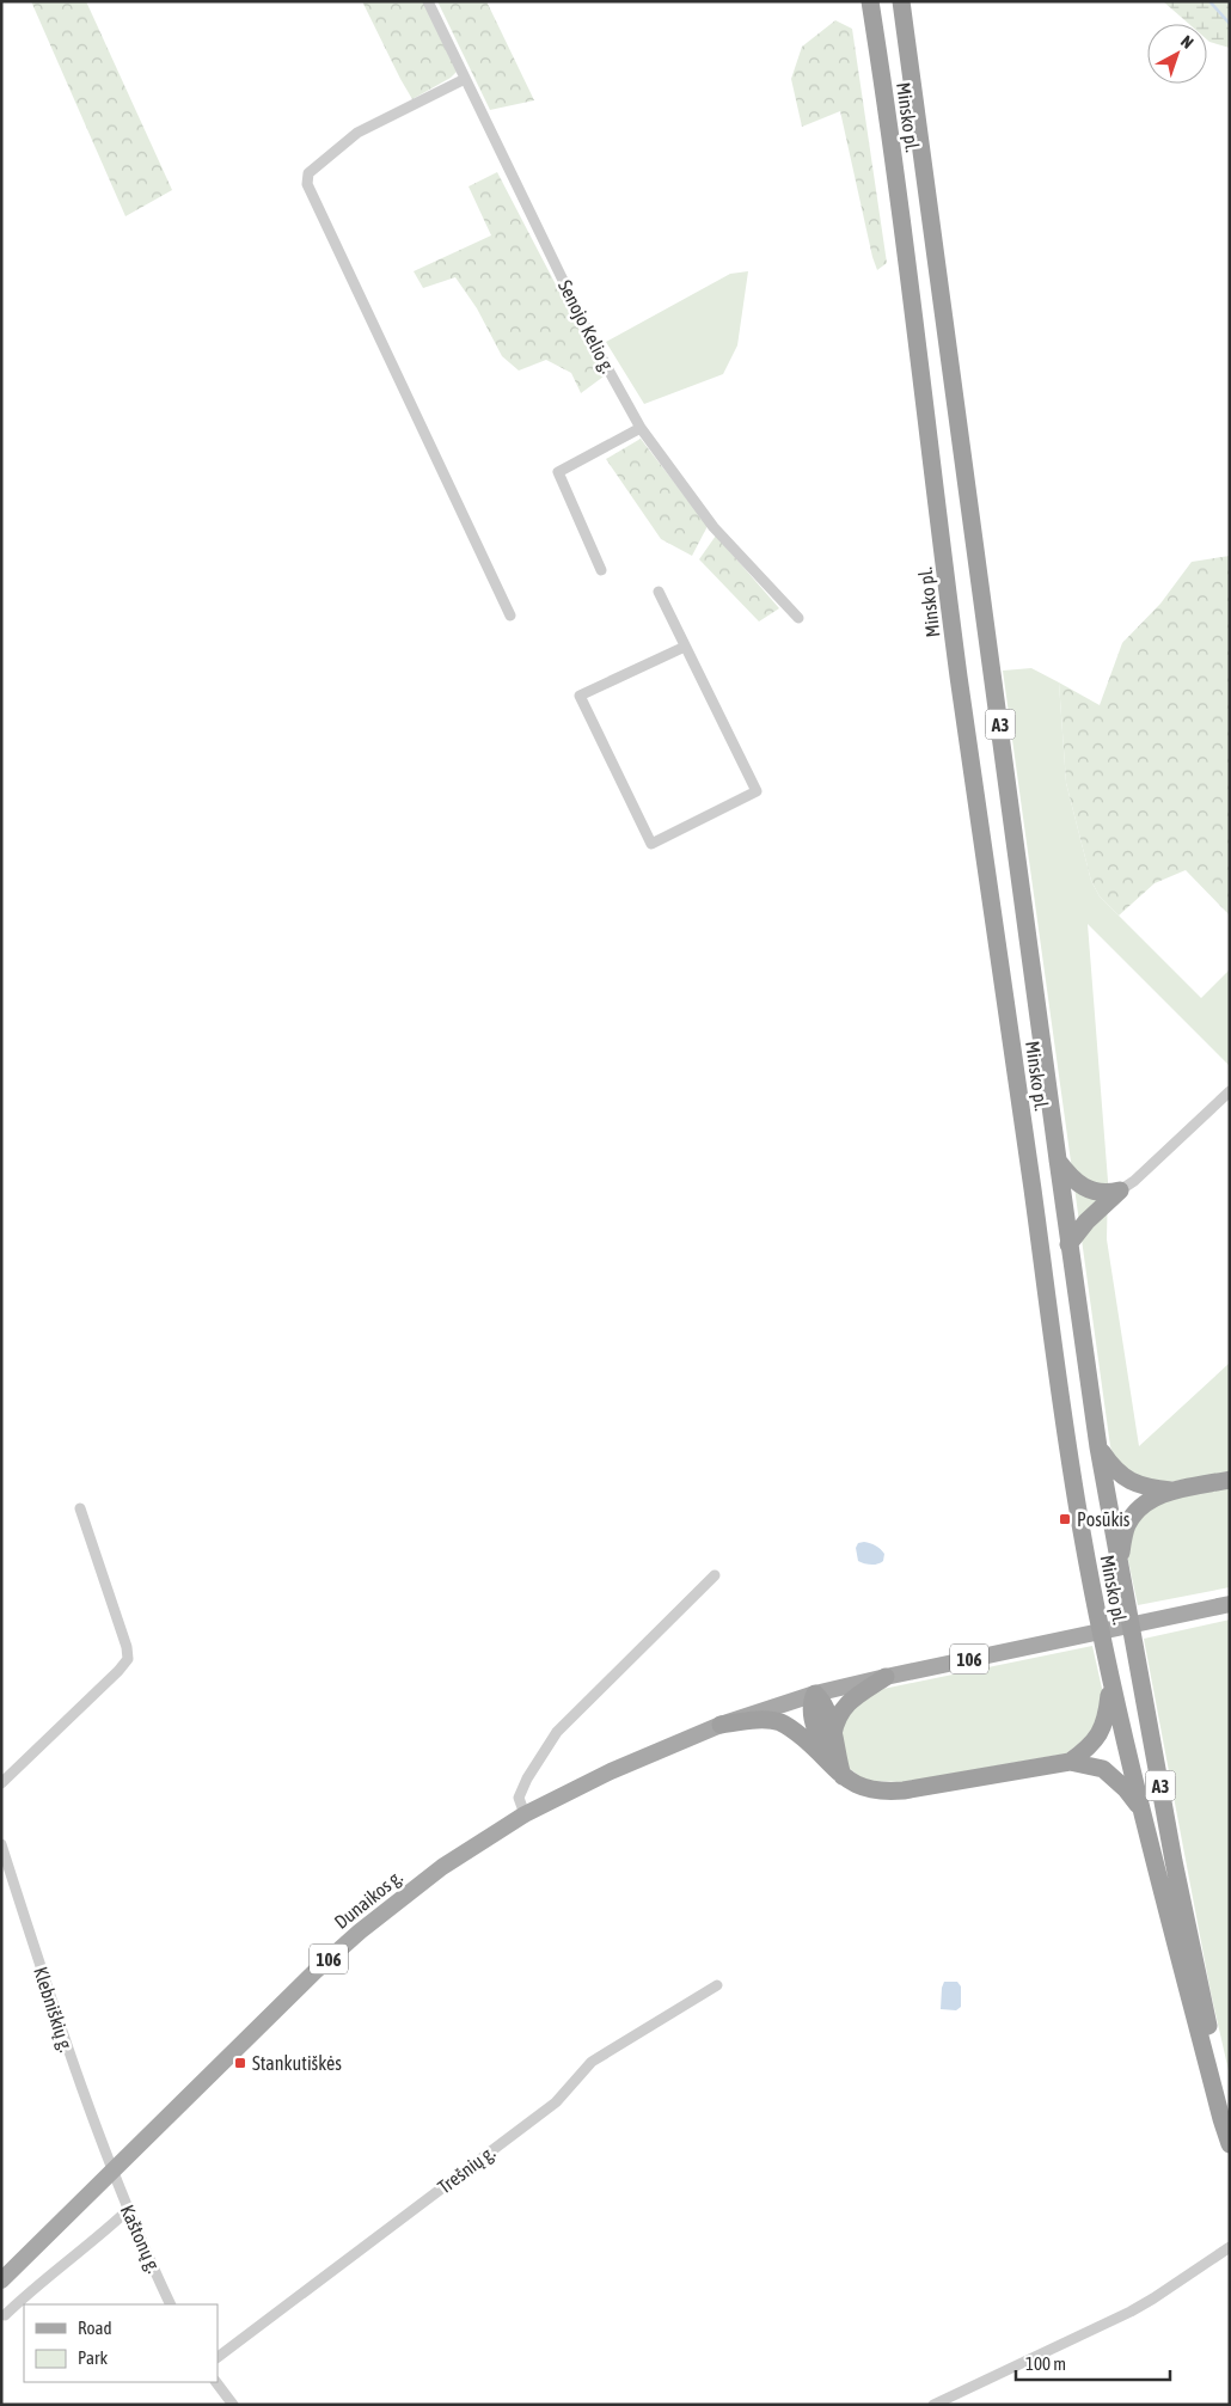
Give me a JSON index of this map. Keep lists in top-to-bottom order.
{
  "streets": {
    "highway": ["Minsko pl.", "A3"],
    "main road": ["106", "Dunaikos g."],
    "street": [
      "Senojo Kelio g.",
      "Klebniškių g.",
      "Trešnių g.",
      "Kaštonų g."
    ]
  },
  "crossings": [
    ["106", "Dunaikos g."],
    ["Dunaikos g.", "Klebniškių g."],
    ["Dunaikos g.", "Kaštonų g."],
    ["Klebniškių g.", "Kaštonų g."]
  ],
  "places": {
    "transit": ["Posūkis", "Stankutiškės"]
  },
  "legend": ["Road", "Park"],
  "scale_bar": "100 m",
  "north": "top right"
}
